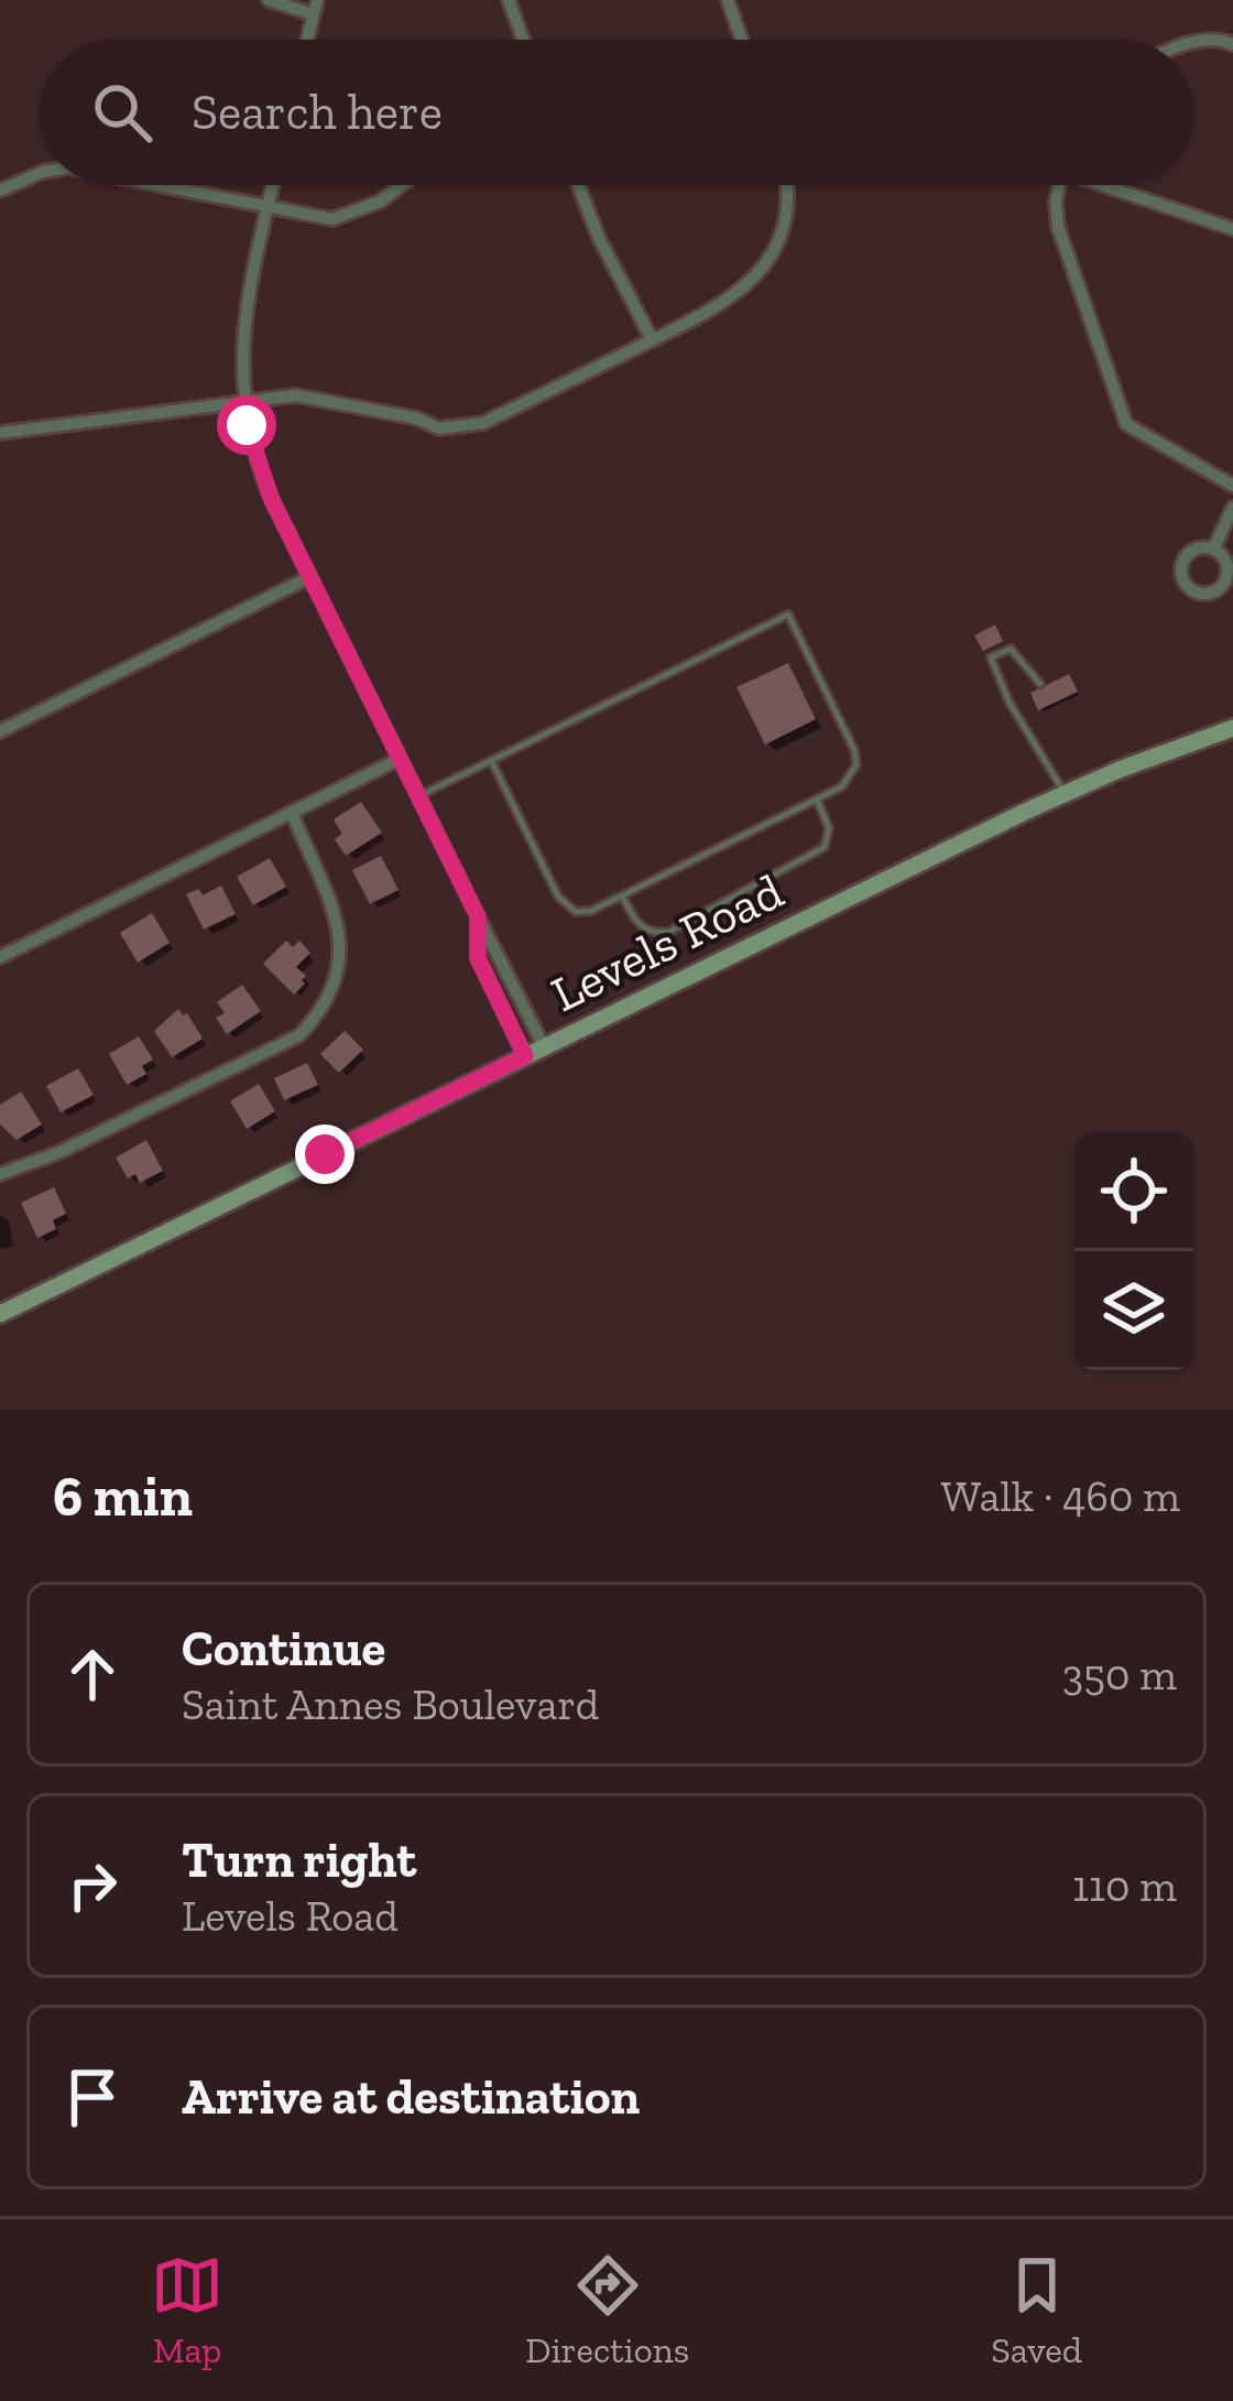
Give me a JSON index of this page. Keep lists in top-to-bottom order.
{
  "streets": {
    "main road": ["Levels Road"]
  },
  "page": {
    "search": "Search here",
    "heading": ["6 min", "Walk · 460 m"],
    "list": [
      ["Continue", "Saint Annes Boulevard", "350 m"],
      ["Turn right", "Levels Road", "110 m"],
      "Arrive at destination"
    ],
    "nav": ["Map", "Directions", "Saved"]
  }
}
